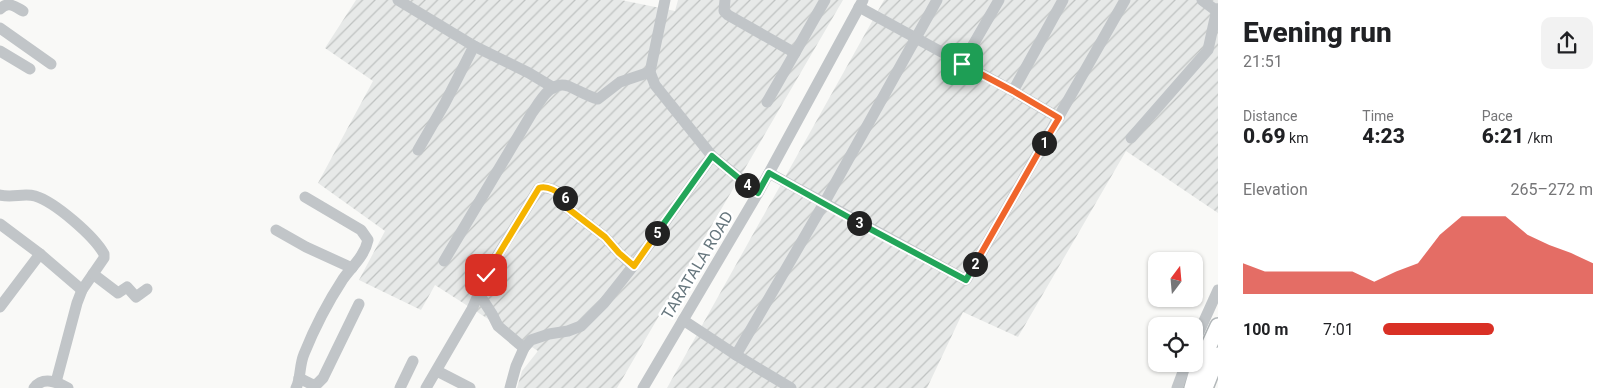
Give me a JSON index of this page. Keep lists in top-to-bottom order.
{
  "streets": {
    "street": ["TARATALA ROAD"]
  },
  "north": "top",
  "page": {
    "heading": ["Evening run", "21:51"],
    "stats": [
      ["Distance", "0.69 km"],
      ["Time", "4:23"],
      ["Pace", "6:21 /km"]
    ],
    "pins": [
      "1",
      "4",
      "6",
      "3",
      "5",
      "2"
    ],
    "chart": ["Elevation", "265–272 m"],
    "list": [
      {
        "name": "100 m",
        "note": "7:01"
      }
    ]
  }
}
